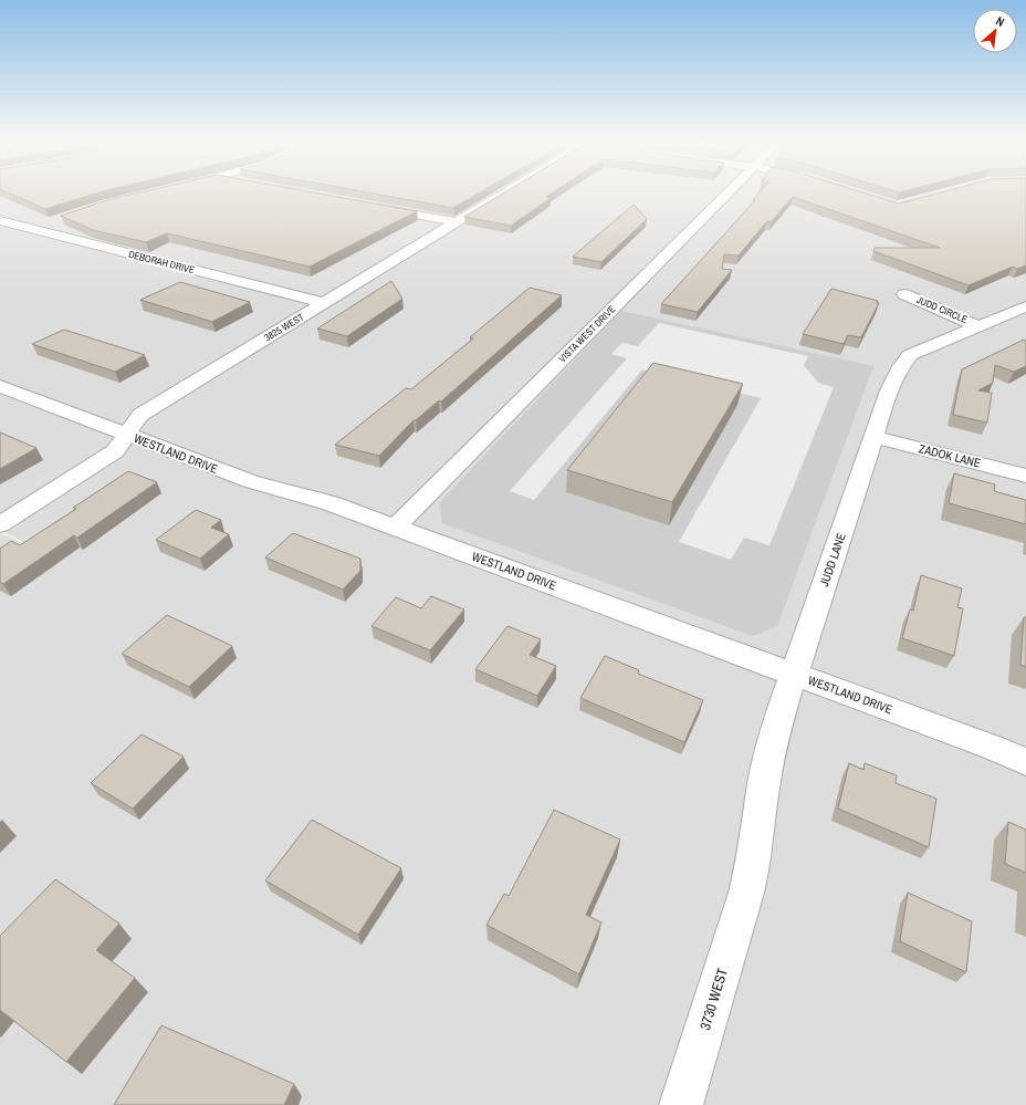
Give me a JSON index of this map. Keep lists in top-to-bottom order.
{
  "streets": {
    "street": [
      "DEBORAH DRIVE",
      "JUDD CIRCLE",
      "3825 WEST",
      "VISTA WEST DRIVE",
      "WESTLAND DRIVE",
      "ZADOK LANE",
      "JUDD LANE",
      "3730 WEST"
    ]
  },
  "crossings": [
    ["DEBORAH DRIVE", "3825 WEST"],
    ["JUDD CIRCLE", "JUDD LANE"],
    ["3825 WEST", "WESTLAND DRIVE"],
    ["VISTA WEST DRIVE", "WESTLAND DRIVE"],
    ["WESTLAND DRIVE", "JUDD LANE"],
    ["ZADOK LANE", "JUDD LANE"],
    ["JUDD LANE", "3730 WEST"]
  ],
  "north": "top right"
}
